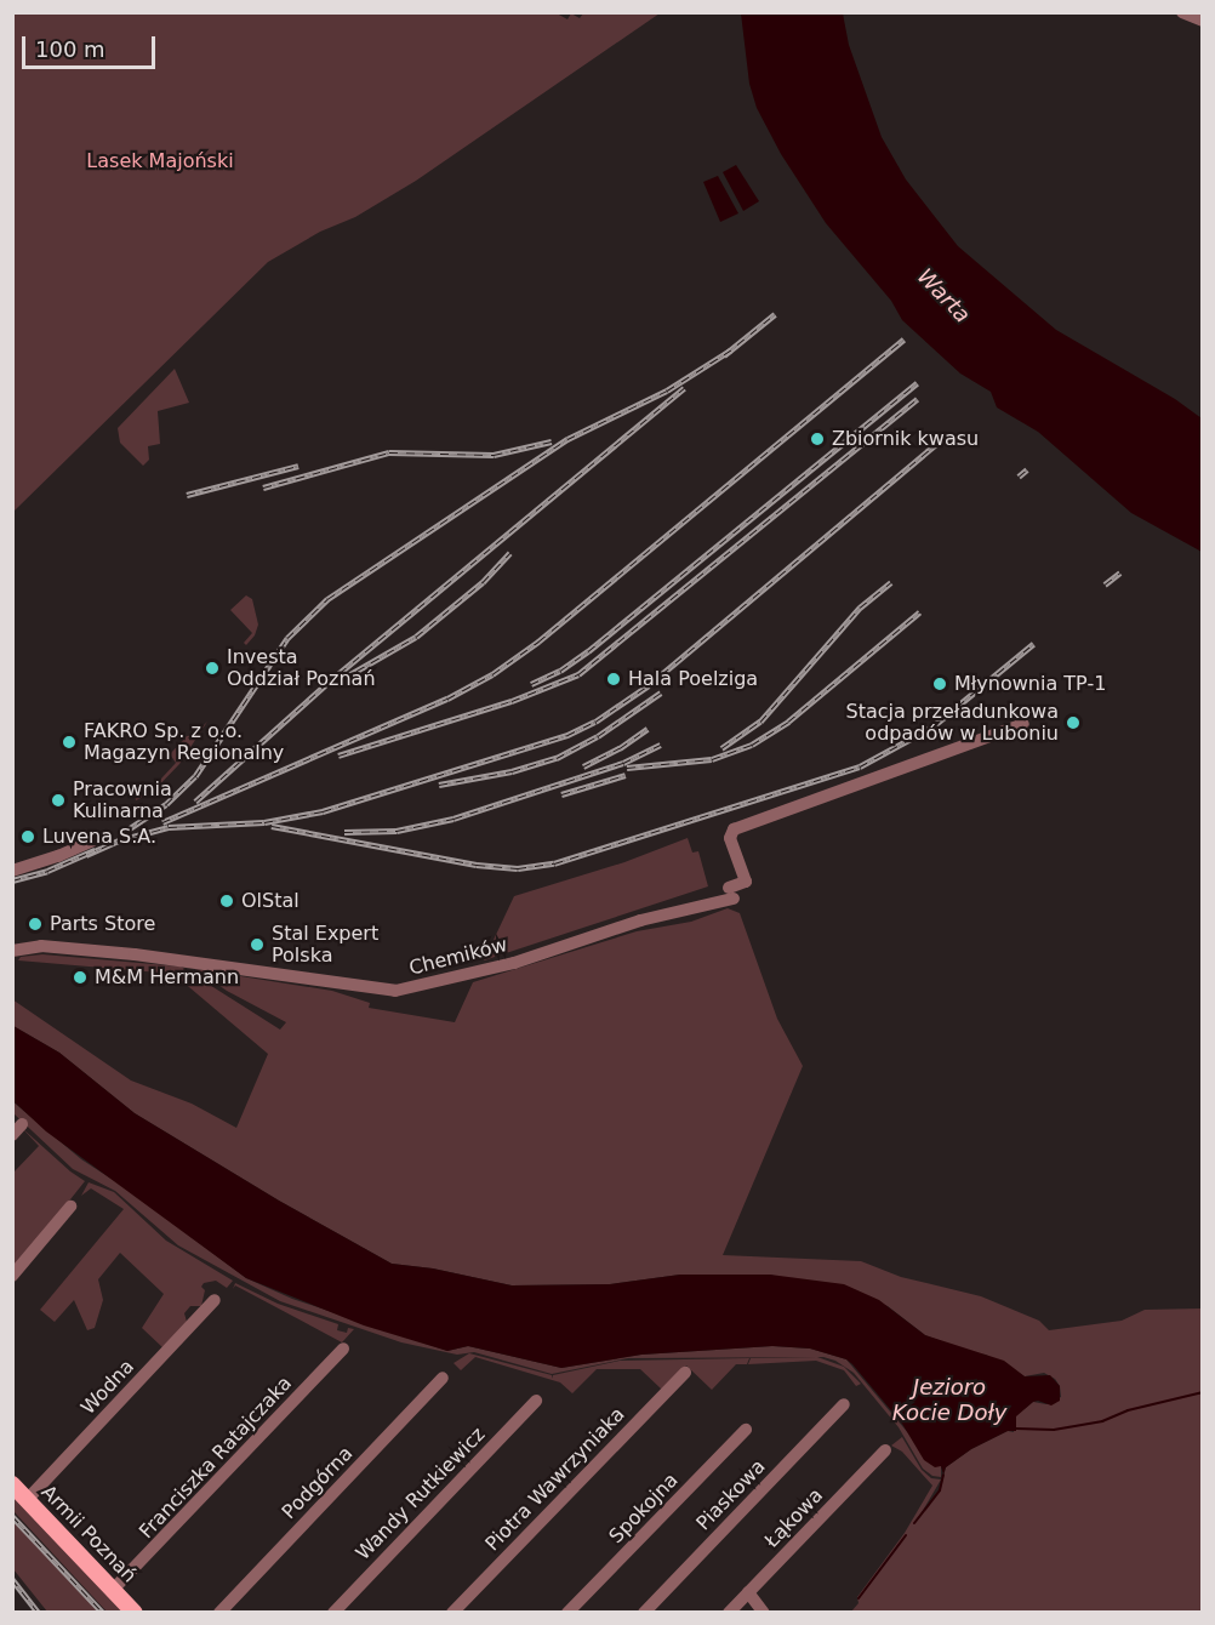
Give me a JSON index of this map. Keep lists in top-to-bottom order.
{
  "streets": {
    "main road": ["Armii Poznań"],
    "street": [
      "Chemików",
      "Wodna",
      "Franciszka Ratajczaka",
      "Piotra Wawrzyniaka",
      "Podgórna",
      "Wandy Rutkiewicz",
      "Piaskowa",
      "Spokojna",
      "Łąkowa"
    ]
  },
  "crossings": [
    ["Wodna", "Armii Poznań"],
    ["Franciszka Ratajczaka", "Armii Poznań"]
  ],
  "water": ["Warta", "Jezioro Kocie Doły"],
  "parks": ["Lasek Majoński"],
  "places": [
    "Zbiornik kwasu",
    "Investa Oddział Poznań",
    "Hala Poelziga",
    "Młynownia TP-1",
    "Stacja przeładunkowa odpadów w Luboniu",
    "FAKRO Sp. z o.o. Magazyn Regionalny",
    "Pracownia Kulinarna",
    "Luvena S.A.",
    "OlStal",
    "Parts Store",
    "Stal Expert Polska",
    "M&M Hermann"
  ],
  "scale_bar": "100 m"
}
